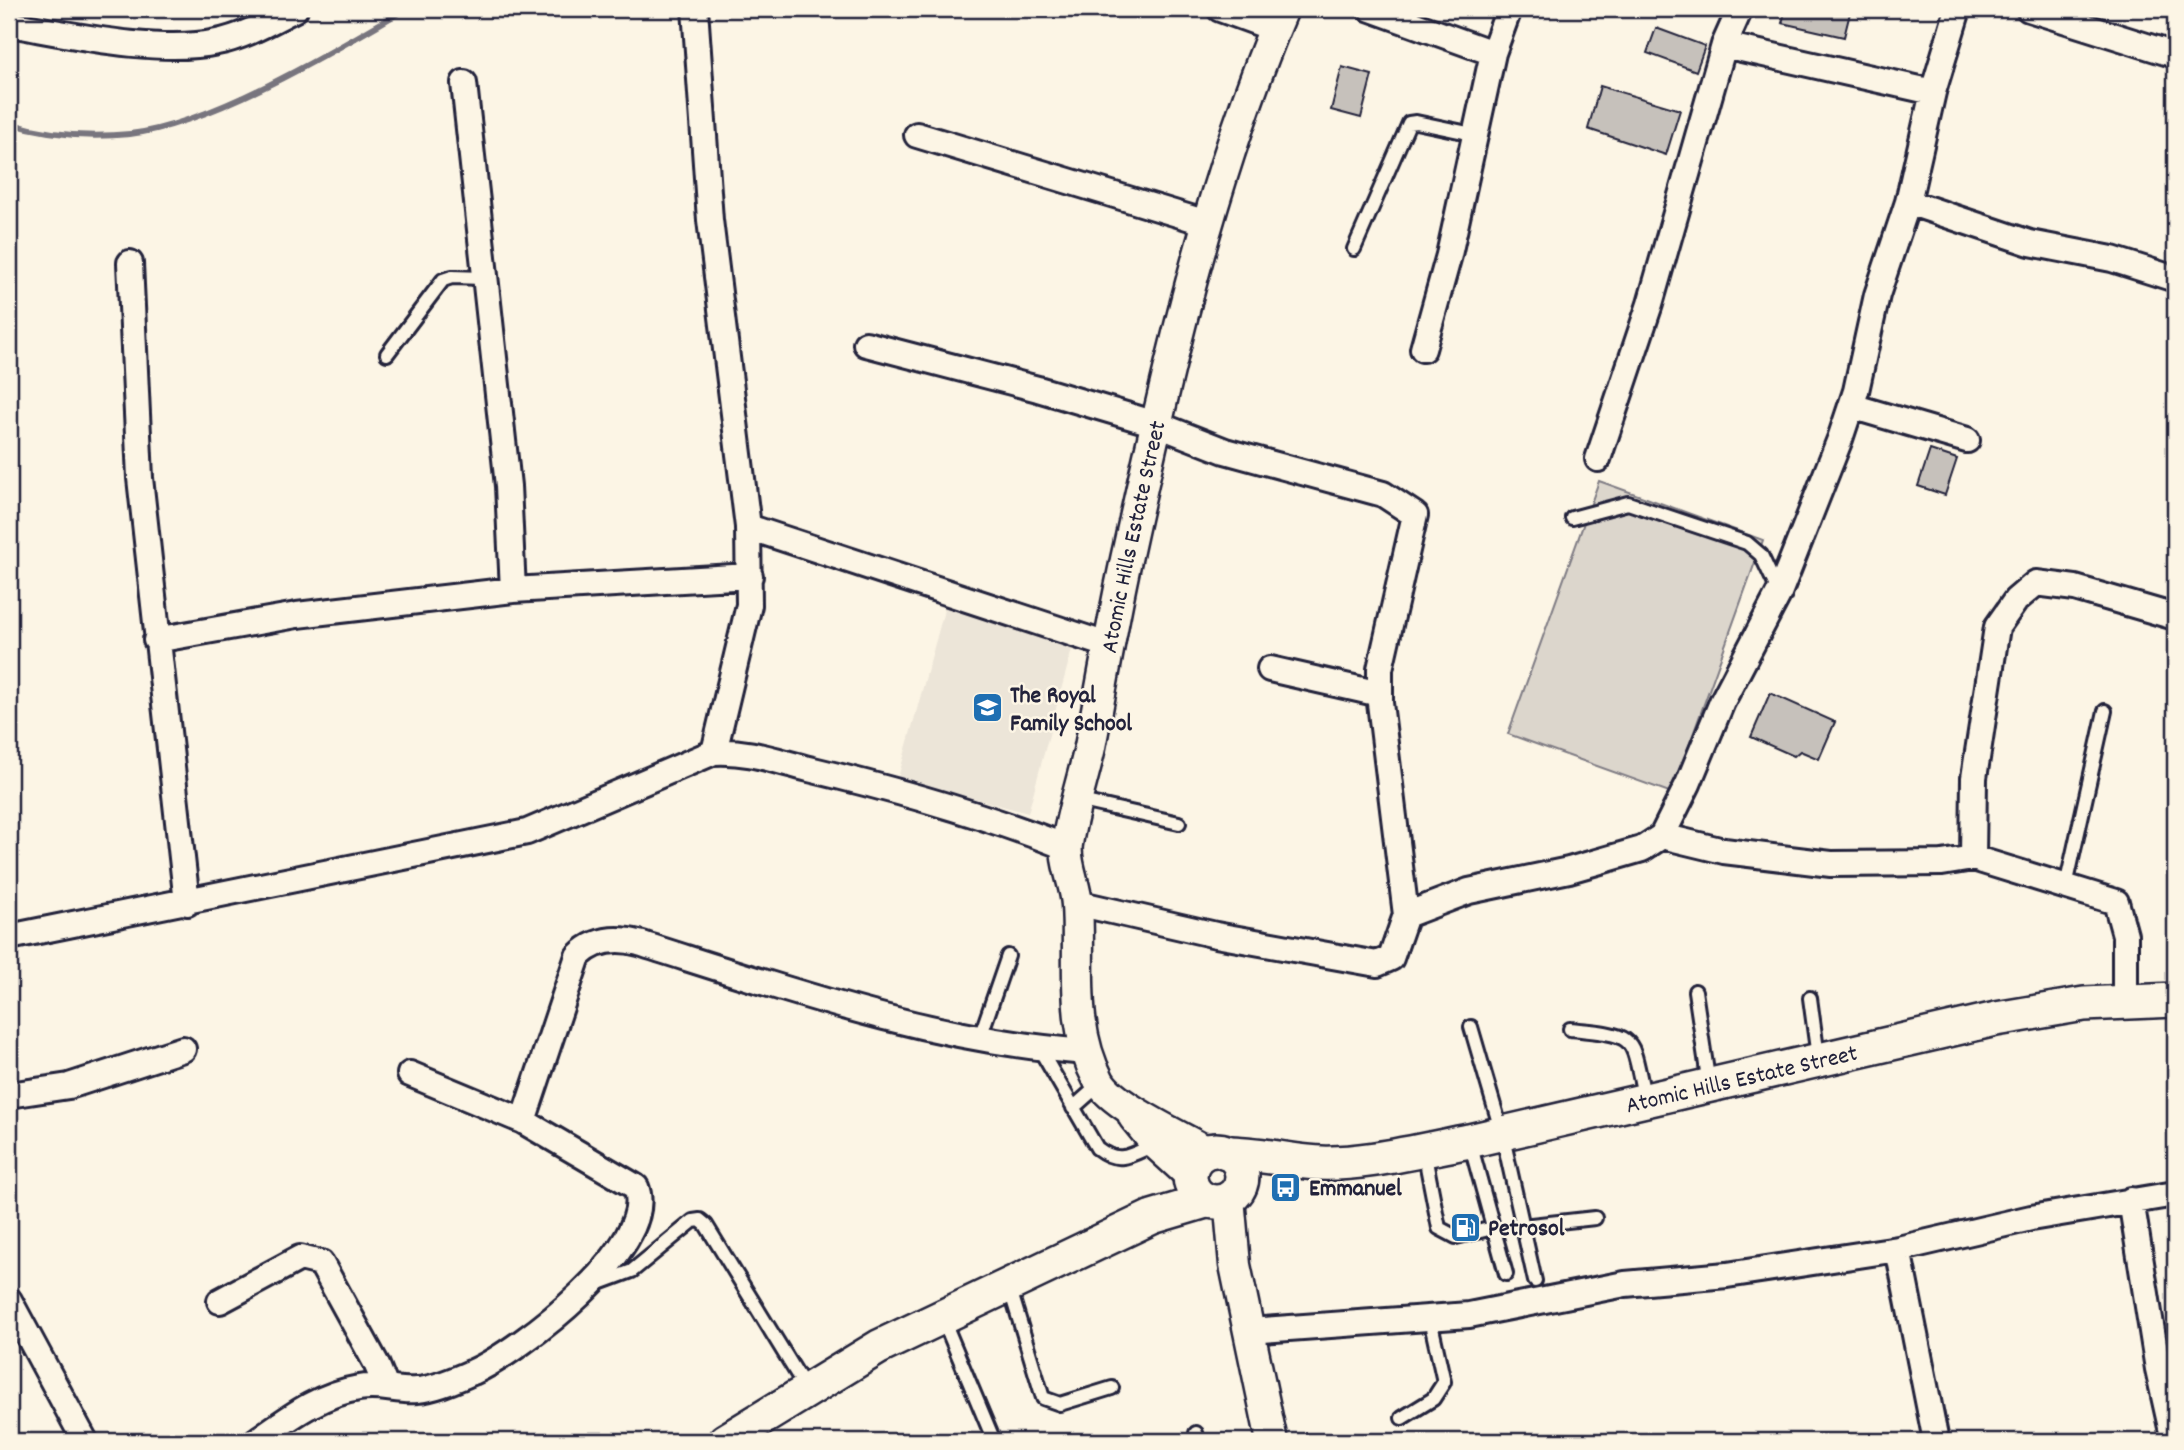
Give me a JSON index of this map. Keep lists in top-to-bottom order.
{
  "streets": {
    "main road": ["Atomic Hills Estate Street"]
  },
  "places": {
    "school or university": ["The Royal Family School"],
    "bus stop": ["Emmanuel"],
    "fuel station": ["Petrosol"]
  }
}
